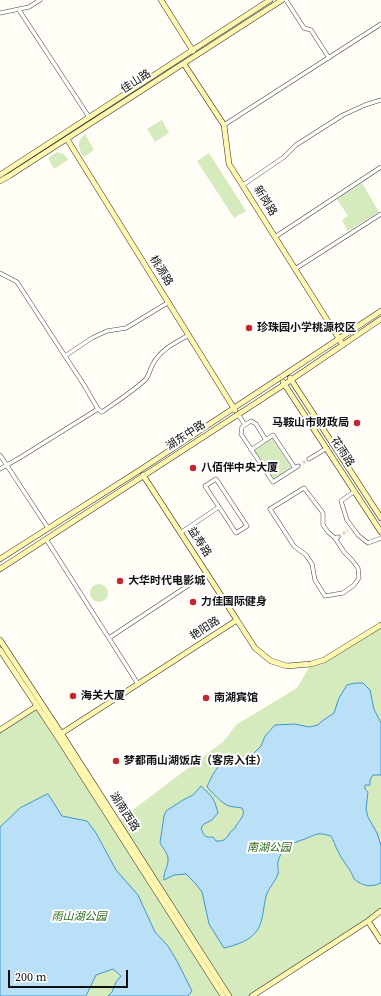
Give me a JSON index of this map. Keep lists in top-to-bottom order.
{
  "streets": {
    "street": [
      "佳山路",
      "新岗路",
      "桃源路",
      "湖东中路",
      "花雨路",
      "益寿路",
      "艳阳路",
      "湖南西路"
    ]
  },
  "crossings": [
    ["佳山路", "新岗路"],
    ["佳山路", "桃源路"],
    ["新岗路", "湖东中路"],
    ["桃源路", "湖东中路"],
    ["湖东中路", "花雨路"],
    ["湖东中路", "益寿路"],
    ["益寿路", "艳阳路"],
    ["艳阳路", "湖南西路"]
  ],
  "parks": ["南湖公园", "雨山湖公园"],
  "places": [
    "珍珠园小学桃源校区",
    "马鞍山市财政局",
    "八佰伴中央大厦",
    "大华时代电影城",
    "力佳国际健身",
    "海关大厦",
    "南湖宾馆",
    "梦都雨山湖饭店（客房入住）"
  ],
  "scale_bar": "200 m"
}
